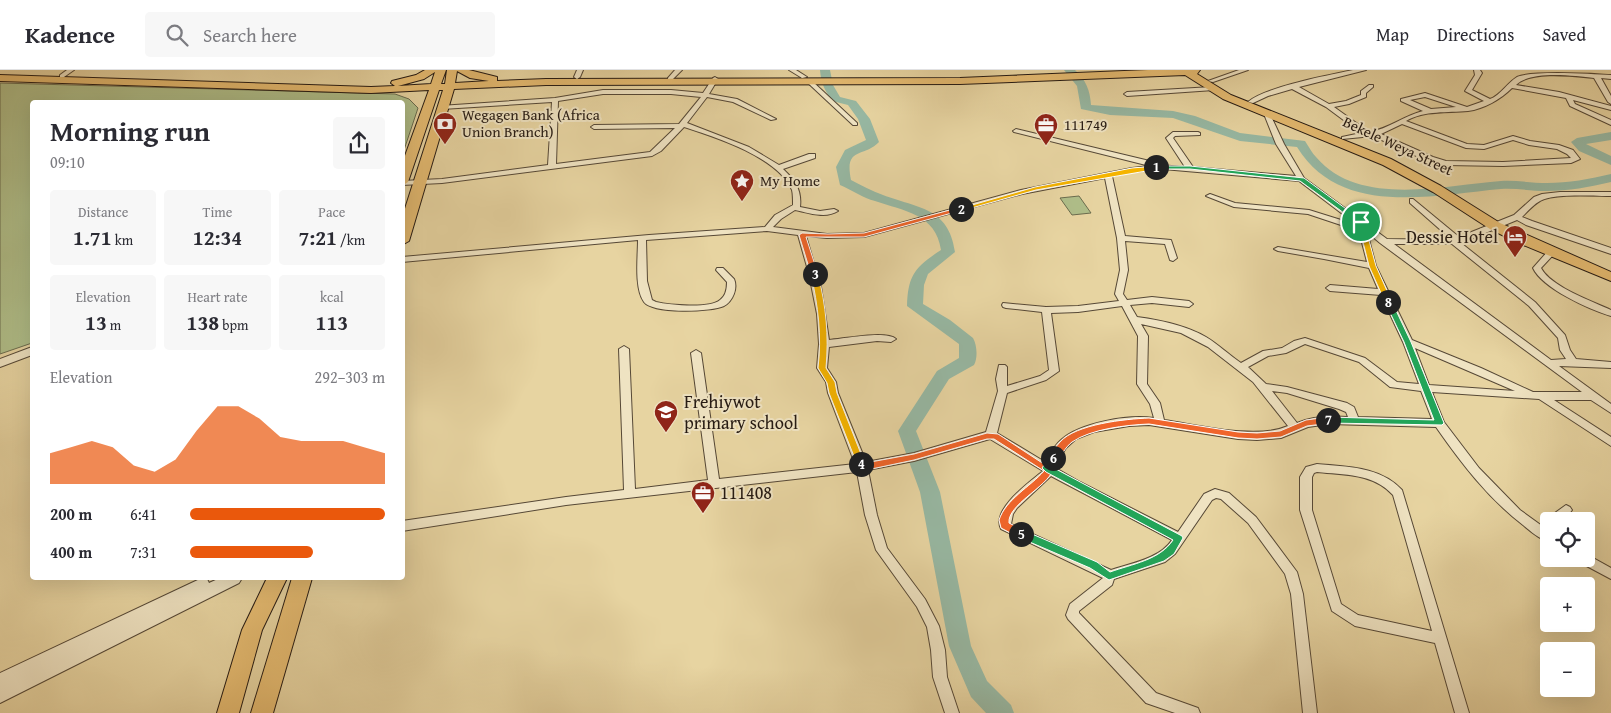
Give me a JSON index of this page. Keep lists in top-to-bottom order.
{
  "streets": {
    "main road": ["Bekele Weya Street"]
  },
  "places": {
    "bank": ["Wegagen Bank (Africa Union Branch)"],
    "office": ["111749", "111408"],
    "place": ["My Home"],
    "hotel": ["Dessie Hotel"],
    "school or university": ["Frehiywot primary school"]
  },
  "page": {
    "header": "Kadence",
    "search": "Search here",
    "nav": ["Map", "Directions", "Saved"],
    "heading": ["Morning run", "09:10"],
    "pins": [
      "1",
      "2",
      "3",
      "8",
      "7",
      "6",
      "4",
      "5"
    ],
    "stats": [
      ["Distance", "1.71 km"],
      ["Time", "12:34"],
      ["Pace", "7:21 /km"],
      ["Elevation", "13 m"],
      ["Heart rate", "138 bpm"],
      ["kcal", "113"]
    ],
    "chart": ["Elevation", "292–303 m"],
    "list": [
      {
        "name": "200 m",
        "note": "6:41"
      },
      {
        "name": "400 m",
        "note": "7:31"
      }
    ],
    "map_buttons": ["+", "−"]
  }
}
